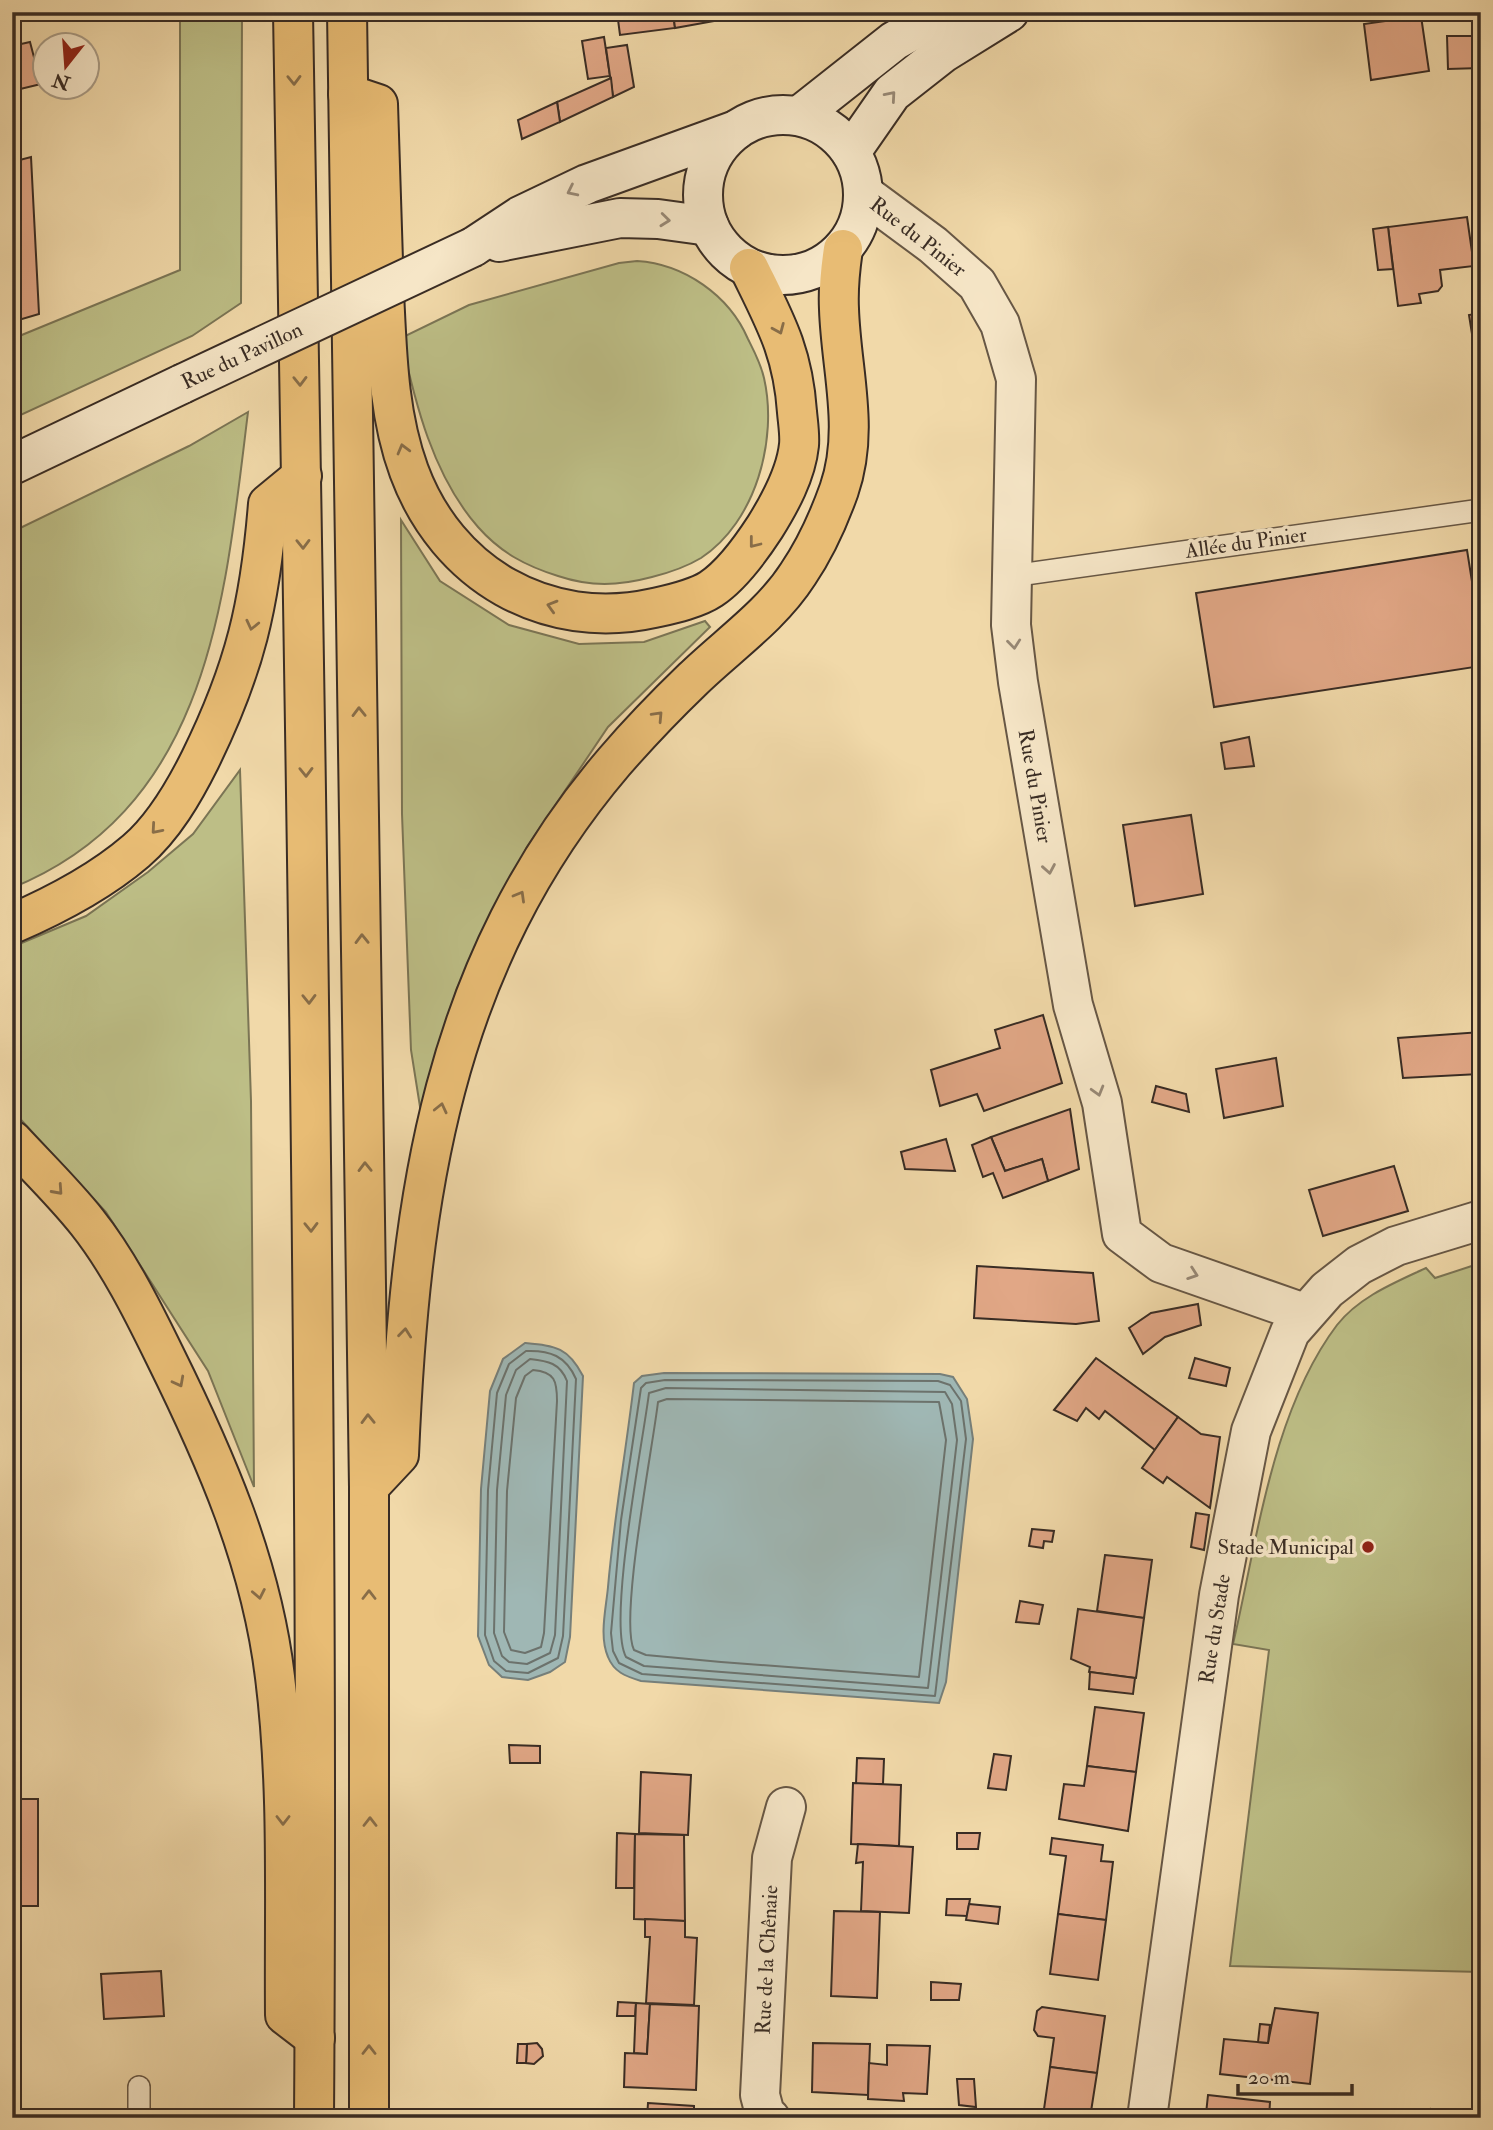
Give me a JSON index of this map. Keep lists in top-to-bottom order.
{
  "streets": {
    "street": [
      "Rue du Pinier",
      "Rue du Pavillon",
      "Rue du Stade",
      "Rue de la Chênaie"
    ],
    "lane": ["Allée du Pinier"]
  },
  "crossings": [
    ["Rue du Pinier", "Rue du Pavillon"],
    ["Rue du Pinier", "Allée du Pinier"],
    ["Rue du Pinier", "Rue du Stade"]
  ],
  "one_way": ["Rue du Pinier"],
  "places": ["Stade Municipal"],
  "scale_bar": "20 m",
  "north": "bottom"
}
